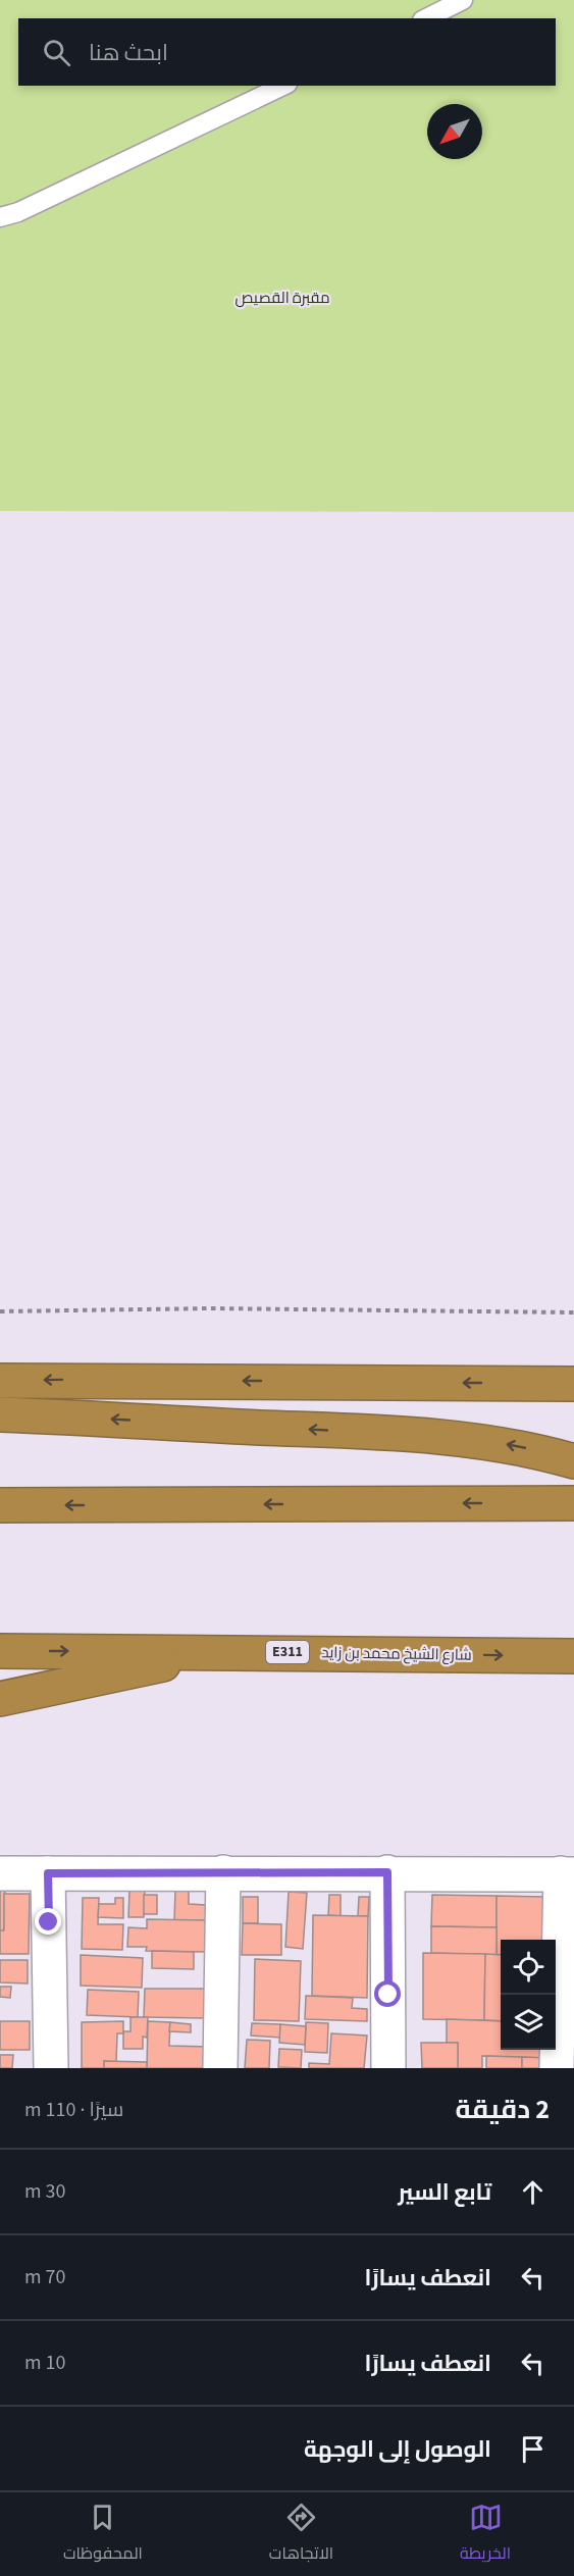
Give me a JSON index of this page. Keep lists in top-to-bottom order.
{
  "streets": {
    "highway": ["E311", "شارع الشيخ محمد بن زايد"]
  },
  "parks": ["مقبرة القصيص"],
  "north": "bottom left",
  "page": {
    "search": "ابحث هنا",
    "heading": ["2 دقيقة", "سيرًا · 110 m"],
    "list": [
      ["تابع السير", "30 m"],
      ["انعطف يسارًا", "70 m"],
      ["انعطف يسارًا", "10 m"],
      "الوصول إلى الوجهة"
    ],
    "nav": ["الخريطة", "الاتجاهات", "المحفوظات"]
  }
}
